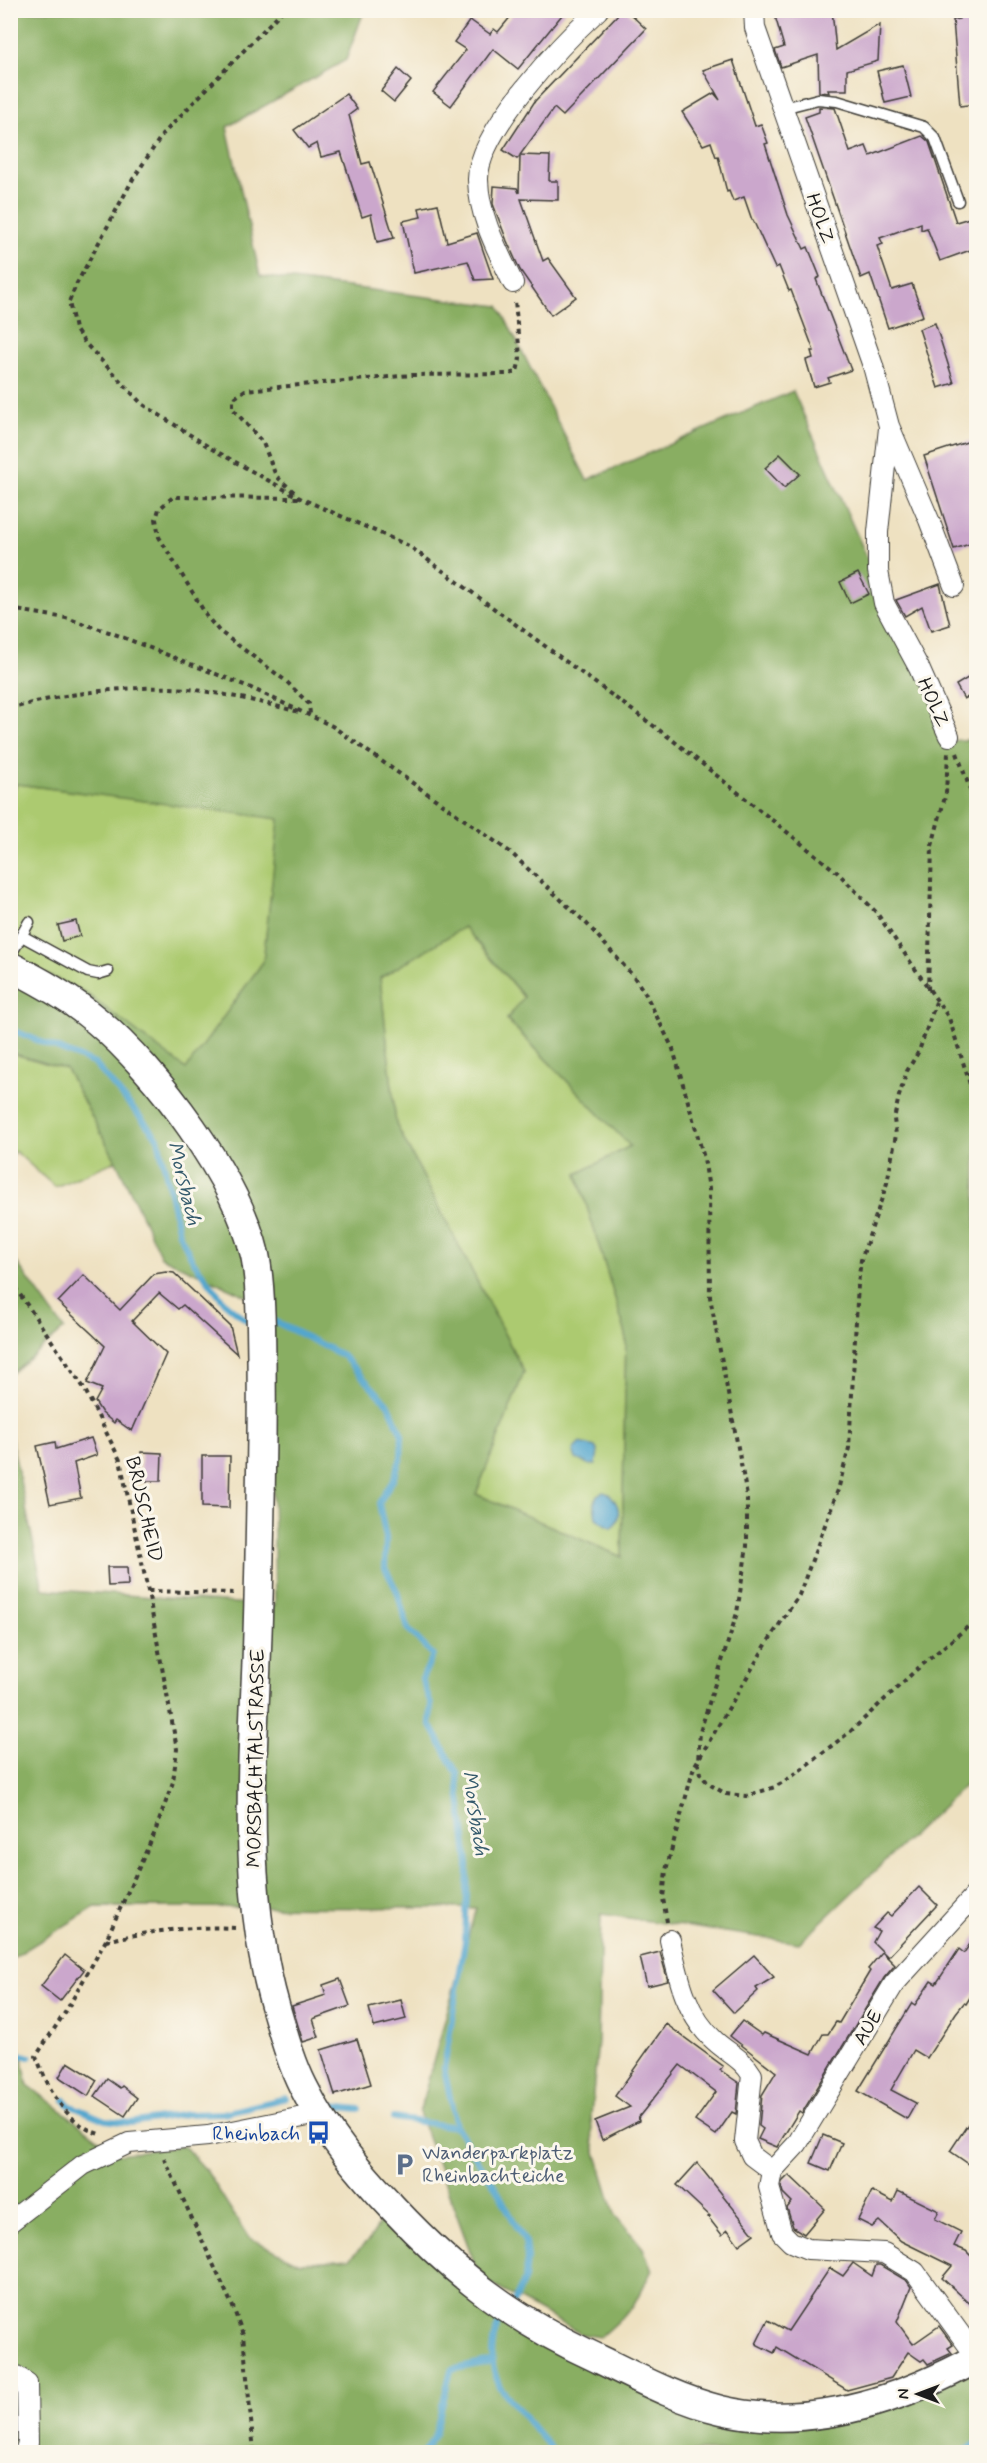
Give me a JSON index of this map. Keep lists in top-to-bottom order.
{
  "streets": {
    "main road": ["MORSBACHTALSTRASSE"],
    "street": ["HOLZ", "AUE"],
    "path": ["BRUSCHEID"]
  },
  "crossings": [
    ["BRUSCHEID", "MORSBACHTALSTRASSE"]
  ],
  "water": ["Morsbach"],
  "places": {
    "bus stop": ["Rheinbach"],
    "parking": ["Wanderparkplatz Rheinbachteiche"]
  },
  "north": "left"
}
